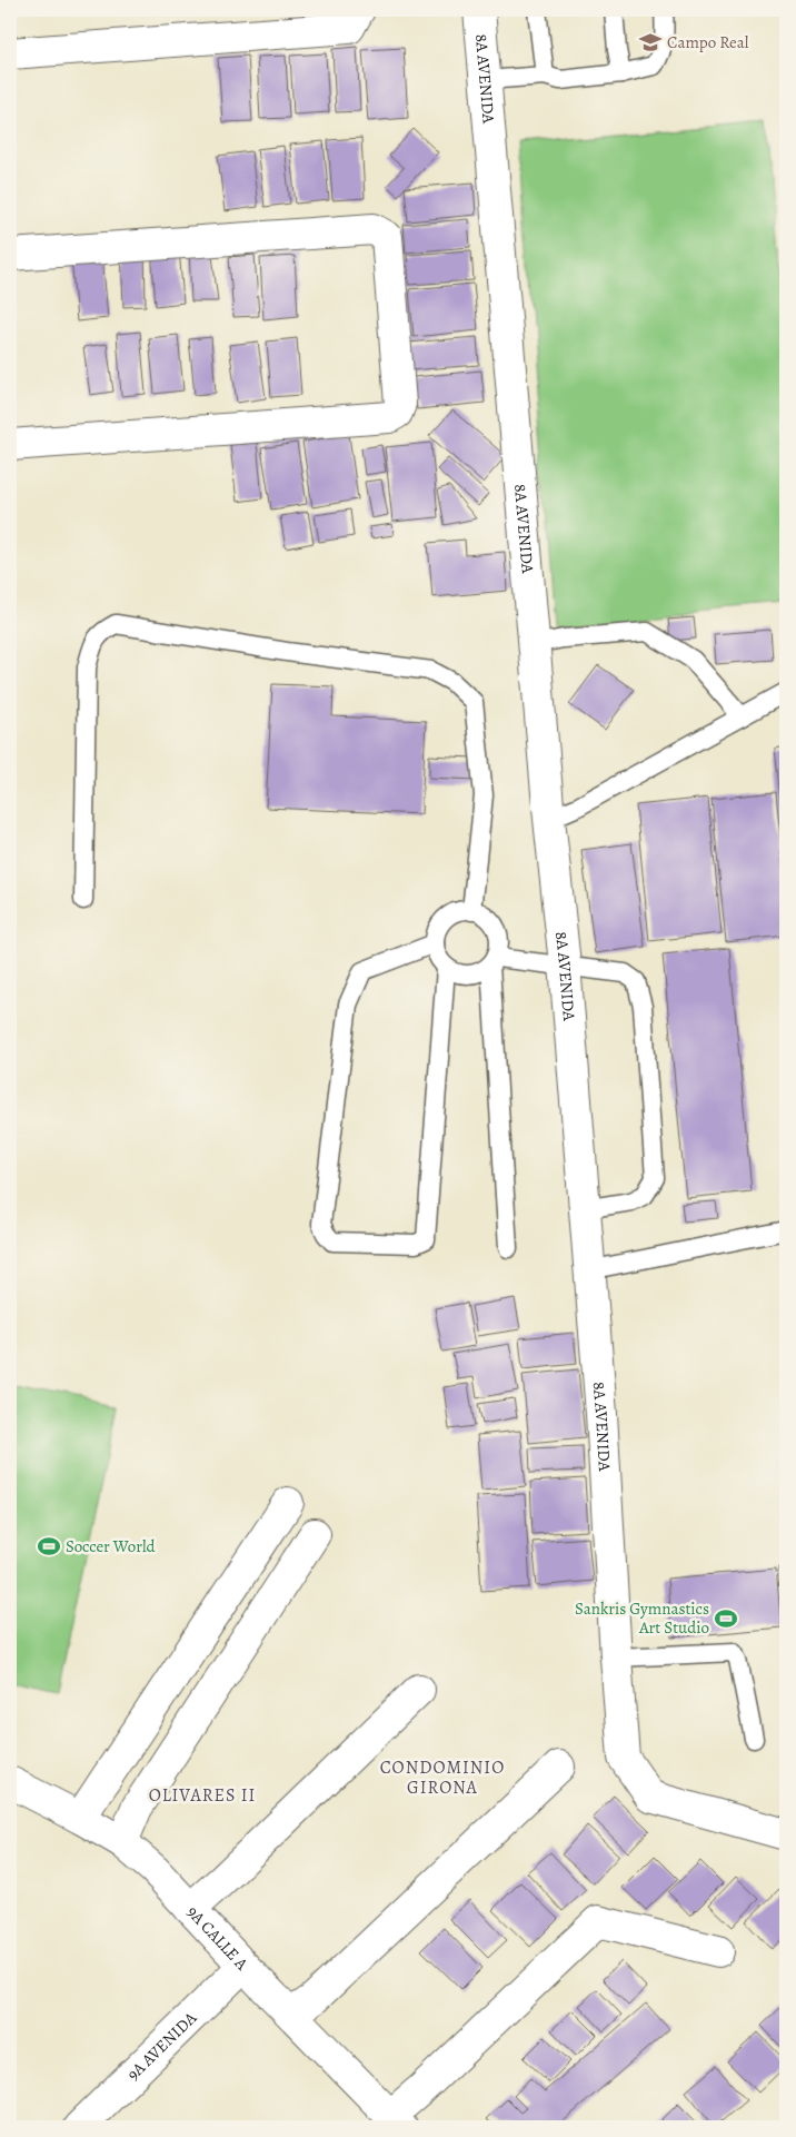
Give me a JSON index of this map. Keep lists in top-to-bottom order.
{
  "streets": {
    "street": ["8A AVENIDA", "9A CALLE A", "9A AVENIDA"]
  },
  "crossings": [
    ["9A CALLE A", "9A AVENIDA"]
  ],
  "districts": ["CONDOMINIO GIRONA", "OLIVARES II"],
  "places": {
    "school or university": ["Campo Real"],
    "sports": ["Soccer World", "Sankris Gymnastics Art Studio"]
  }
}
